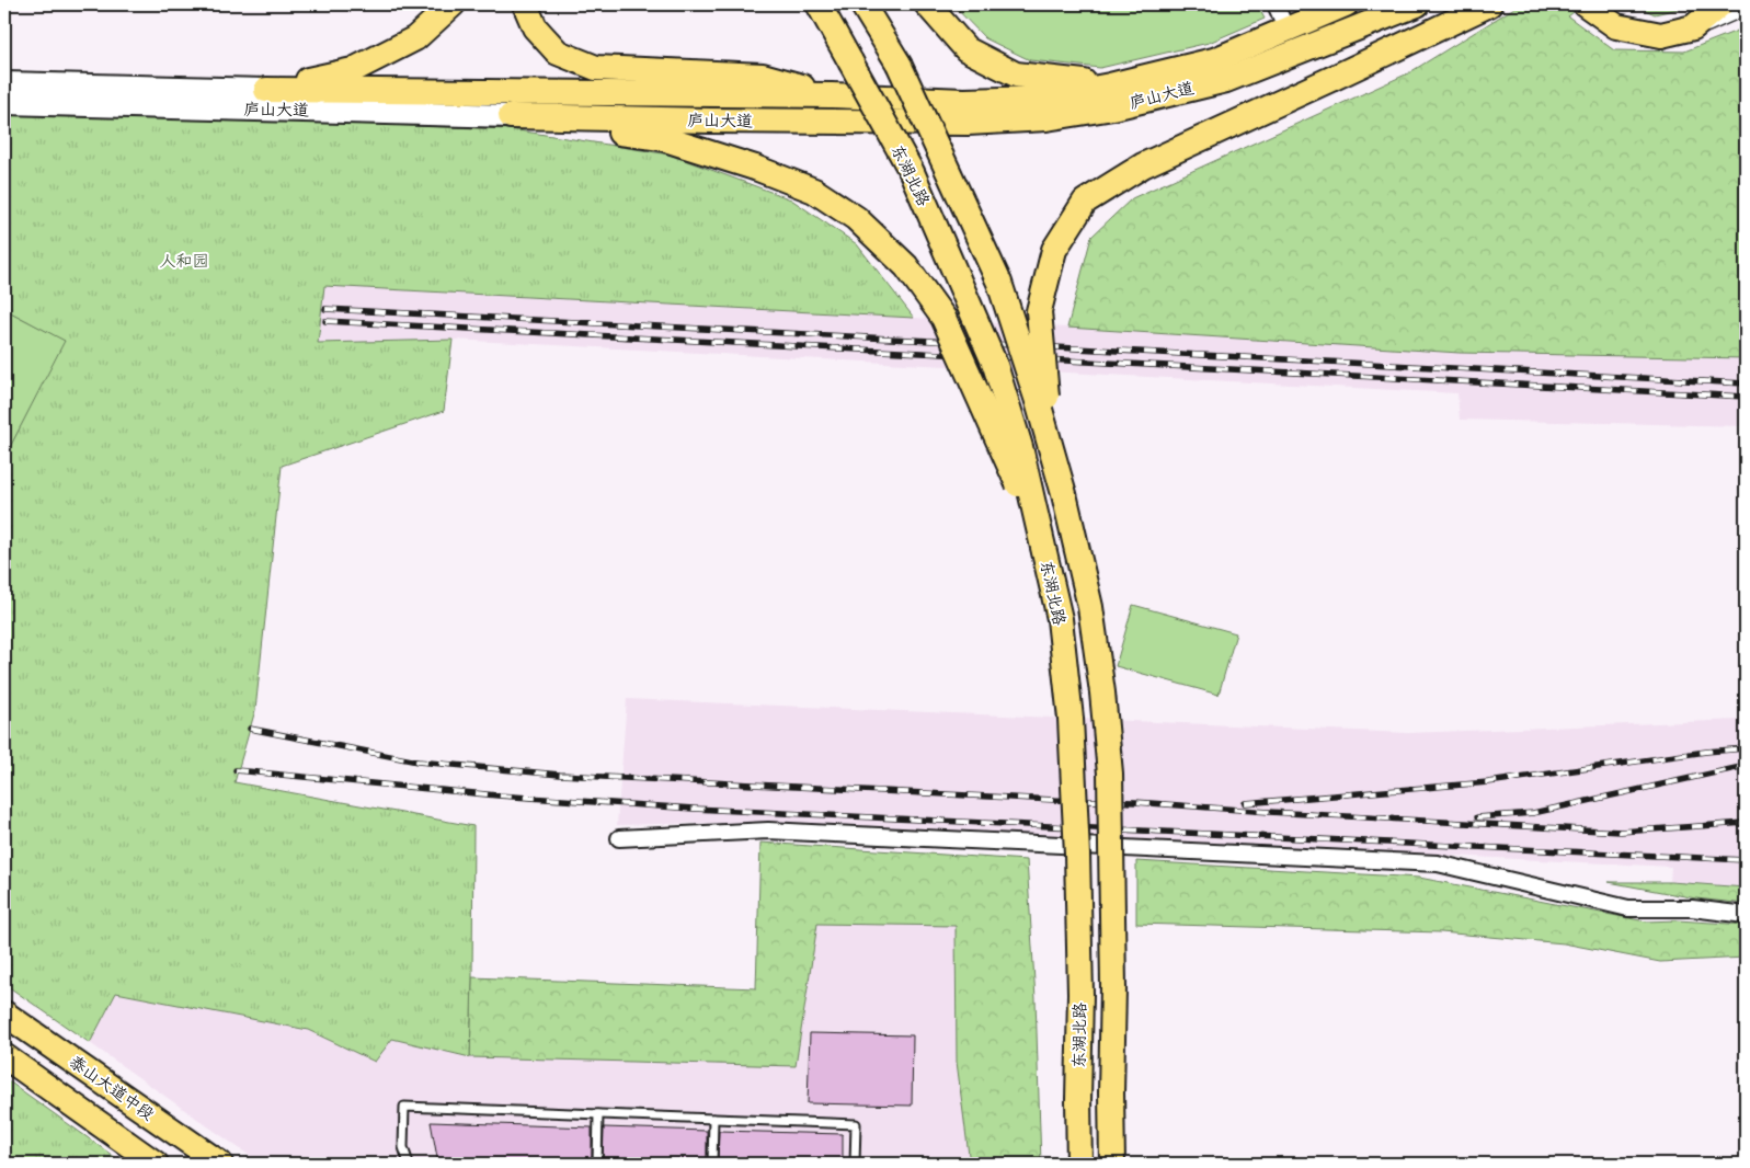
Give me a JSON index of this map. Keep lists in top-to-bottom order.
{
  "streets": {
    "main road": ["庐山大道", "东湖北路", "泰山大道中段"]
  },
  "parks": ["人和园"]
}
